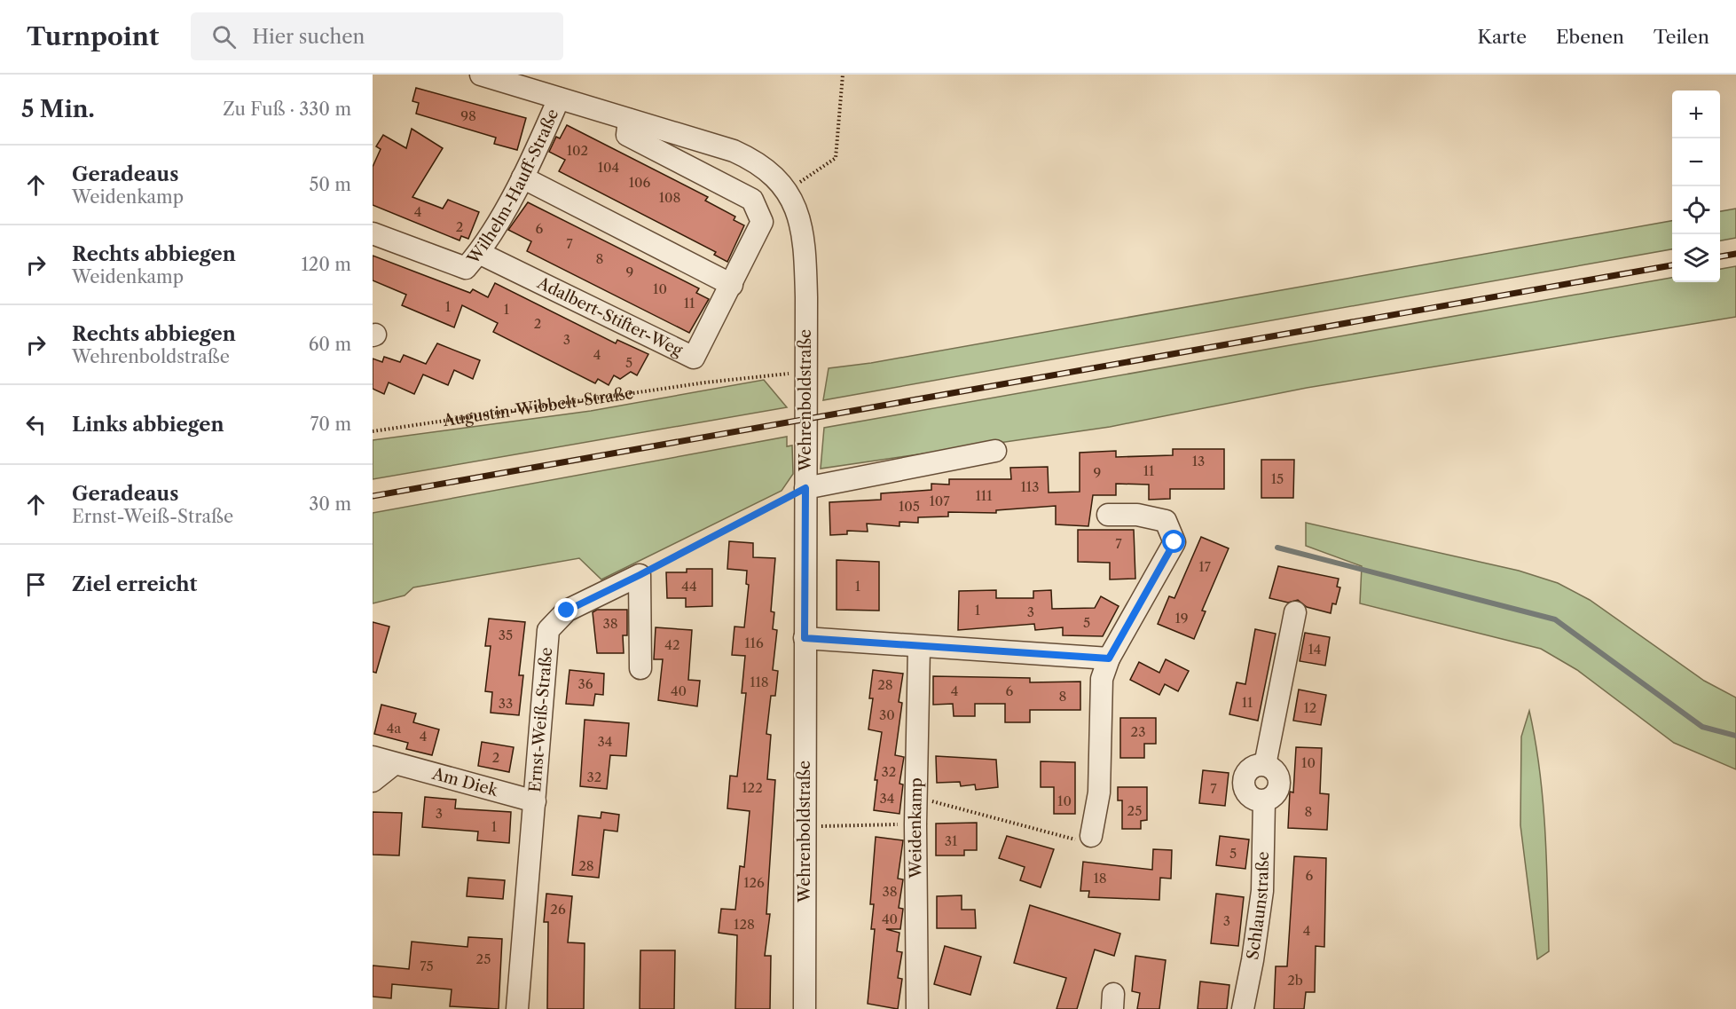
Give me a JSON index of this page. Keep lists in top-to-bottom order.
{
  "streets": {
    "street": [
      "Wilhelm-Hauff-Straße",
      "Adalbert-Stifter-Weg",
      "Wehrenboldstraße",
      "Ernst-Weiß-Straße",
      "Am Diek",
      "Weidenkamp",
      "Schlaunstraße"
    ],
    "path": ["Augustin-Wibbelt-Straße"]
  },
  "crossings": [
    ["Wilhelm-Hauff-Straße", "Adalbert-Stifter-Weg"],
    ["Wilhelm-Hauff-Straße", "Wehrenboldstraße"],
    ["Adalbert-Stifter-Weg", "Wehrenboldstraße"],
    ["Wehrenboldstraße", "Augustin-Wibbelt-Straße"],
    ["Ernst-Weiß-Straße", "Am Diek"]
  ],
  "house_numbers": [
    "98",
    "102",
    "104",
    "106",
    "108",
    "4",
    "2",
    "6",
    "7",
    "8",
    "9",
    "10",
    "11",
    "1",
    "1",
    "2",
    "3",
    "4",
    "5",
    "13",
    "11",
    "9",
    "15",
    "113",
    "111",
    "107",
    "105",
    "7",
    "17",
    "44",
    "1",
    "1",
    "3",
    "19",
    "5",
    "38",
    "35",
    "116",
    "42",
    "14",
    "118",
    "36",
    "28",
    "40",
    "4",
    "6",
    "8",
    "11",
    "33",
    "12",
    "30",
    "4a",
    "23",
    "4",
    "34",
    "2",
    "10",
    "32",
    "32",
    "122",
    "7",
    "34",
    "10",
    "25",
    "8",
    "3",
    "1",
    "31",
    "5",
    "28",
    "6",
    "18",
    "126",
    "38",
    "26",
    "40",
    "3",
    "128",
    "4",
    "25",
    "75",
    "2b"
  ],
  "page": {
    "header": "Turnpoint",
    "search": "Hier suchen",
    "nav": ["Karte", "Ebenen", "Teilen"],
    "heading": ["5 Min.", "Zu Fuß · 330 m"],
    "map_buttons": ["+", "−"],
    "list": [
      ["Geradeaus", "Weidenkamp", "50 m"],
      ["Rechts abbiegen", "Weidenkamp", "120 m"],
      ["Rechts abbiegen", "Wehrenboldstraße", "60 m"],
      ["Links abbiegen", "70 m"],
      ["Geradeaus", "Ernst-Weiß-Straße", "30 m"],
      "Ziel erreicht"
    ]
  }
}
